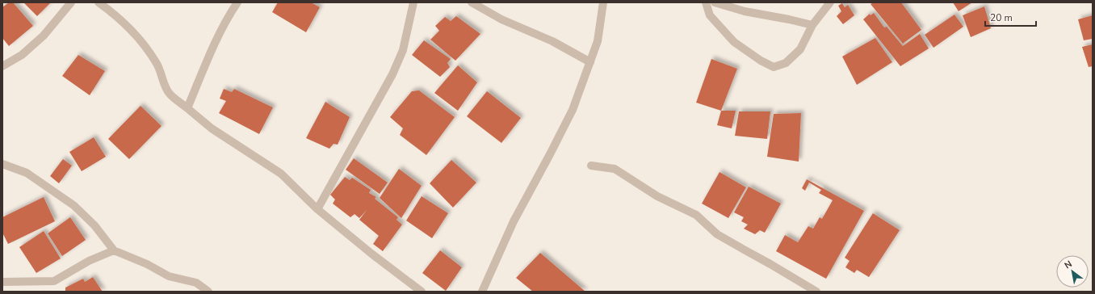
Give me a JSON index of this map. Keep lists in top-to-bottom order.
{
  "scale_bar": "20 m",
  "north": "top left"
}
